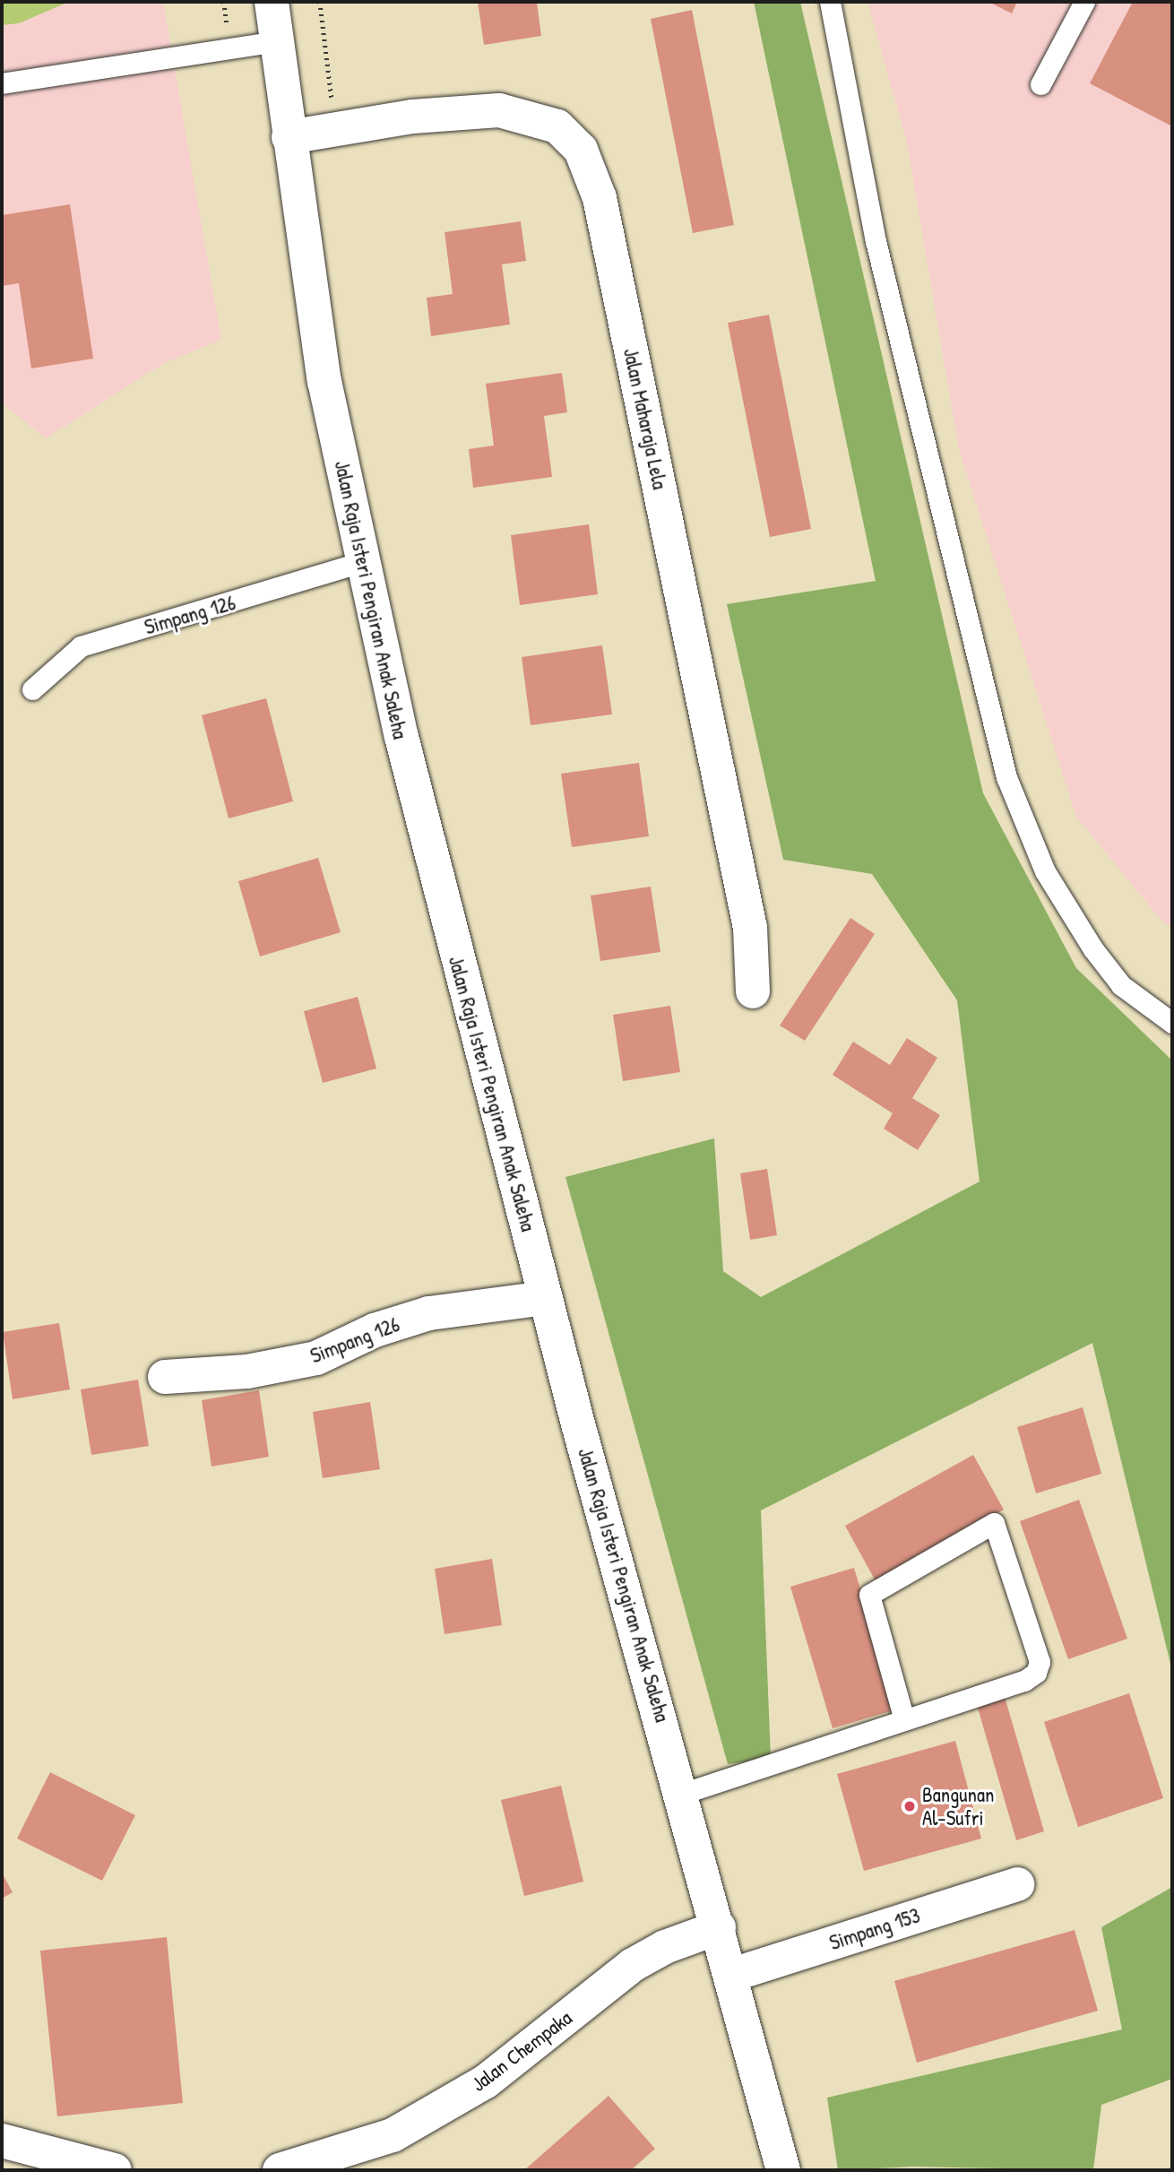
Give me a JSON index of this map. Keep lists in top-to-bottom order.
{
  "streets": {
    "street": [
      "Jalan Maharaja Lela",
      "Jalan Raja Isteri Pengiran Anak Saleha",
      "Simpang 126",
      "Simpang 153",
      "Jalan Chempaka"
    ]
  },
  "crossings": [
    ["Jalan Maharaja Lela", "Jalan Raja Isteri Pengiran Anak Saleha"],
    ["Jalan Raja Isteri Pengiran Anak Saleha", "Simpang 126"],
    ["Jalan Raja Isteri Pengiran Anak Saleha", "Simpang 153"],
    ["Jalan Raja Isteri Pengiran Anak Saleha", "Jalan Chempaka"]
  ],
  "places": ["Bangunan Al-Sufri"]
}
